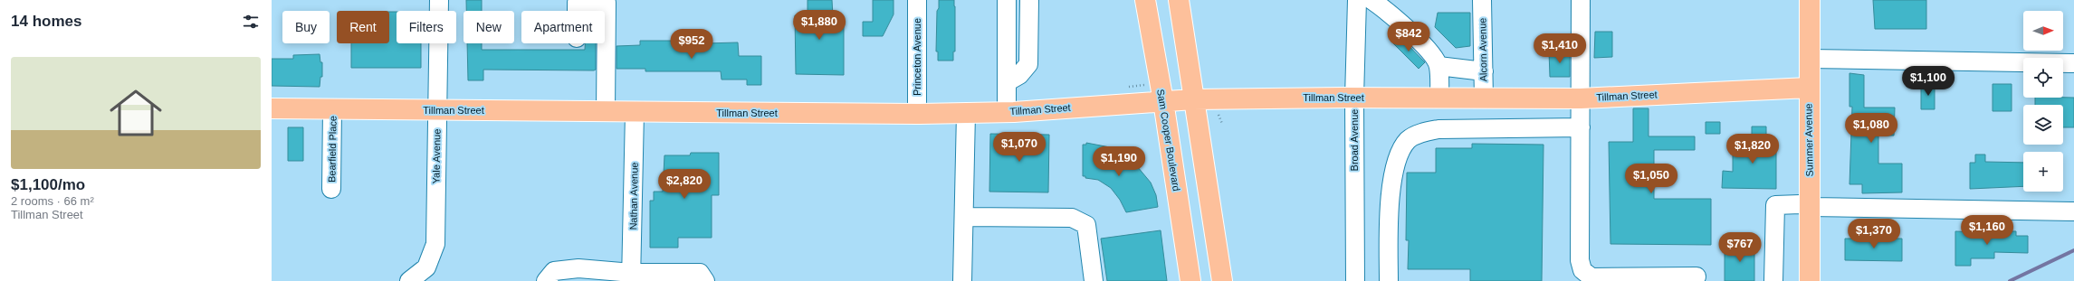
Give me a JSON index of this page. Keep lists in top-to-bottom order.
{
  "streets": {
    "main road": ["Tillman Street", "Sam Cooper Boulevard", "Summer Avenue"],
    "street": [
      "Alcorn Avenue",
      "Princeton Avenue",
      "Broad Avenue",
      "Bearfield Place",
      "Yale Avenue",
      "Nathan Avenue"
    ]
  },
  "crossings": [
    ["Alcorn Avenue", "Tillman Street"],
    ["Princeton Avenue", "Tillman Street"],
    ["Tillman Street", "Sam Cooper Boulevard"],
    ["Tillman Street", "Broad Avenue"],
    ["Tillman Street", "Summer Avenue"],
    ["Tillman Street", "Bearfield Place"],
    ["Tillman Street", "Yale Avenue"],
    ["Tillman Street", "Nathan Avenue"]
  ],
  "north": "right",
  "page": {
    "heading": "14 homes",
    "price": [
      "$1,880",
      "$842",
      "$952",
      "$1,410",
      "$1,100",
      "$1,080",
      "$1,070",
      "$1,820",
      "$1,190",
      "$1,050",
      "$2,820",
      "$1,160",
      "$1,370",
      "$767"
    ],
    "map_buttons": "+",
    "chip": [
      "Buy",
      "Rent",
      "Filters",
      "New",
      "Apartment"
    ],
    "list": [
      {
        "name": "$1,100/mo",
        "note": "2 rooms · 66 m² · Tillman Street"
      }
    ]
  }
}
